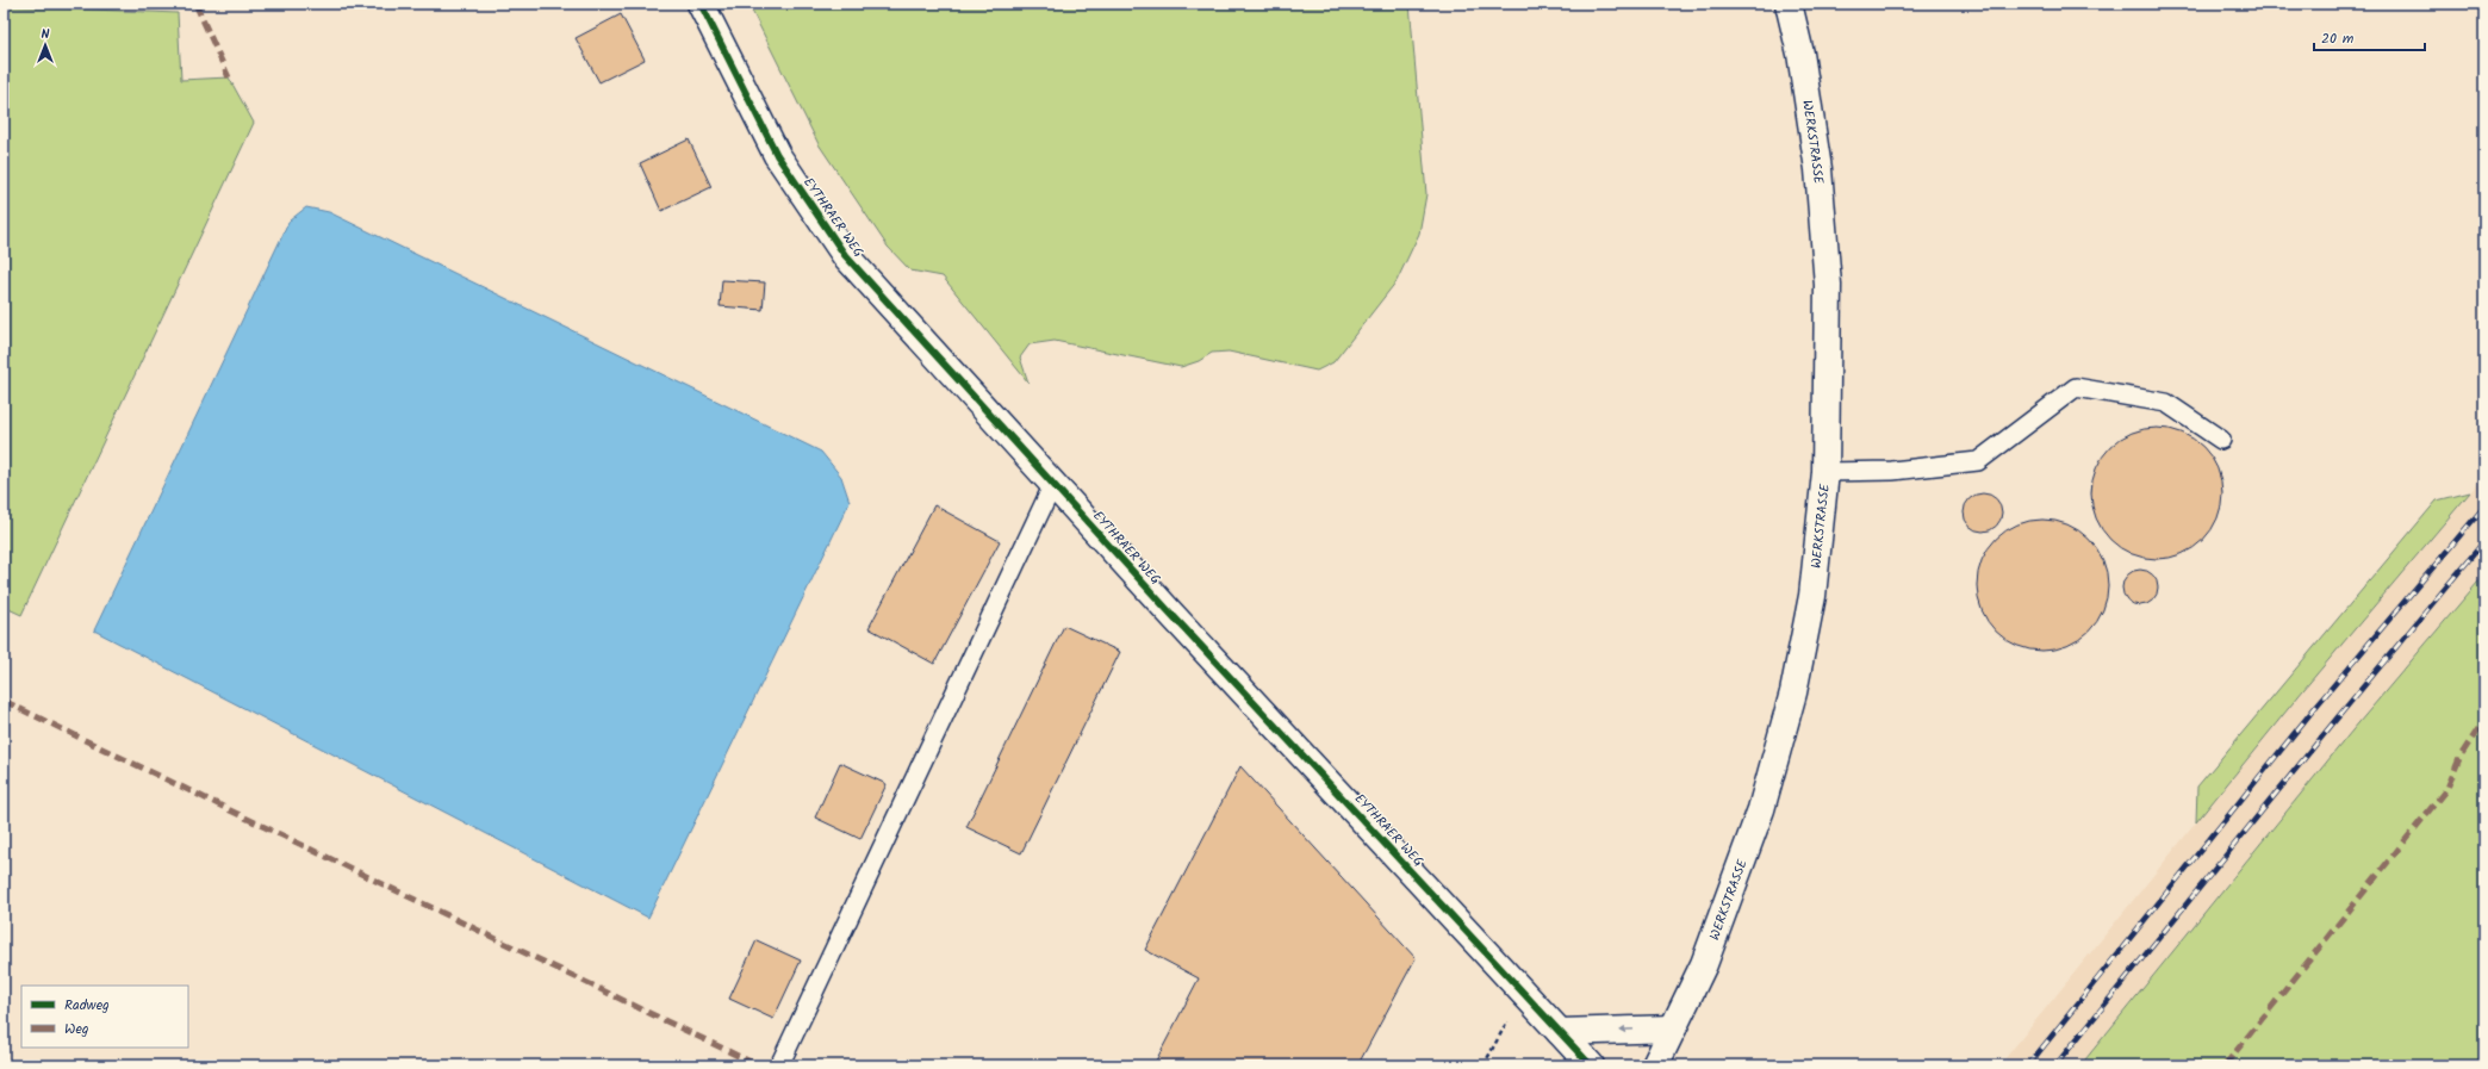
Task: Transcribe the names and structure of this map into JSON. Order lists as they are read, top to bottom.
{
  "streets": {
    "street": ["WERKSTRASSE", "EYTHRAER WEG"]
  },
  "legend": ["Radweg", "Weg"],
  "scale_bar": "20 m",
  "north": "top"
}
